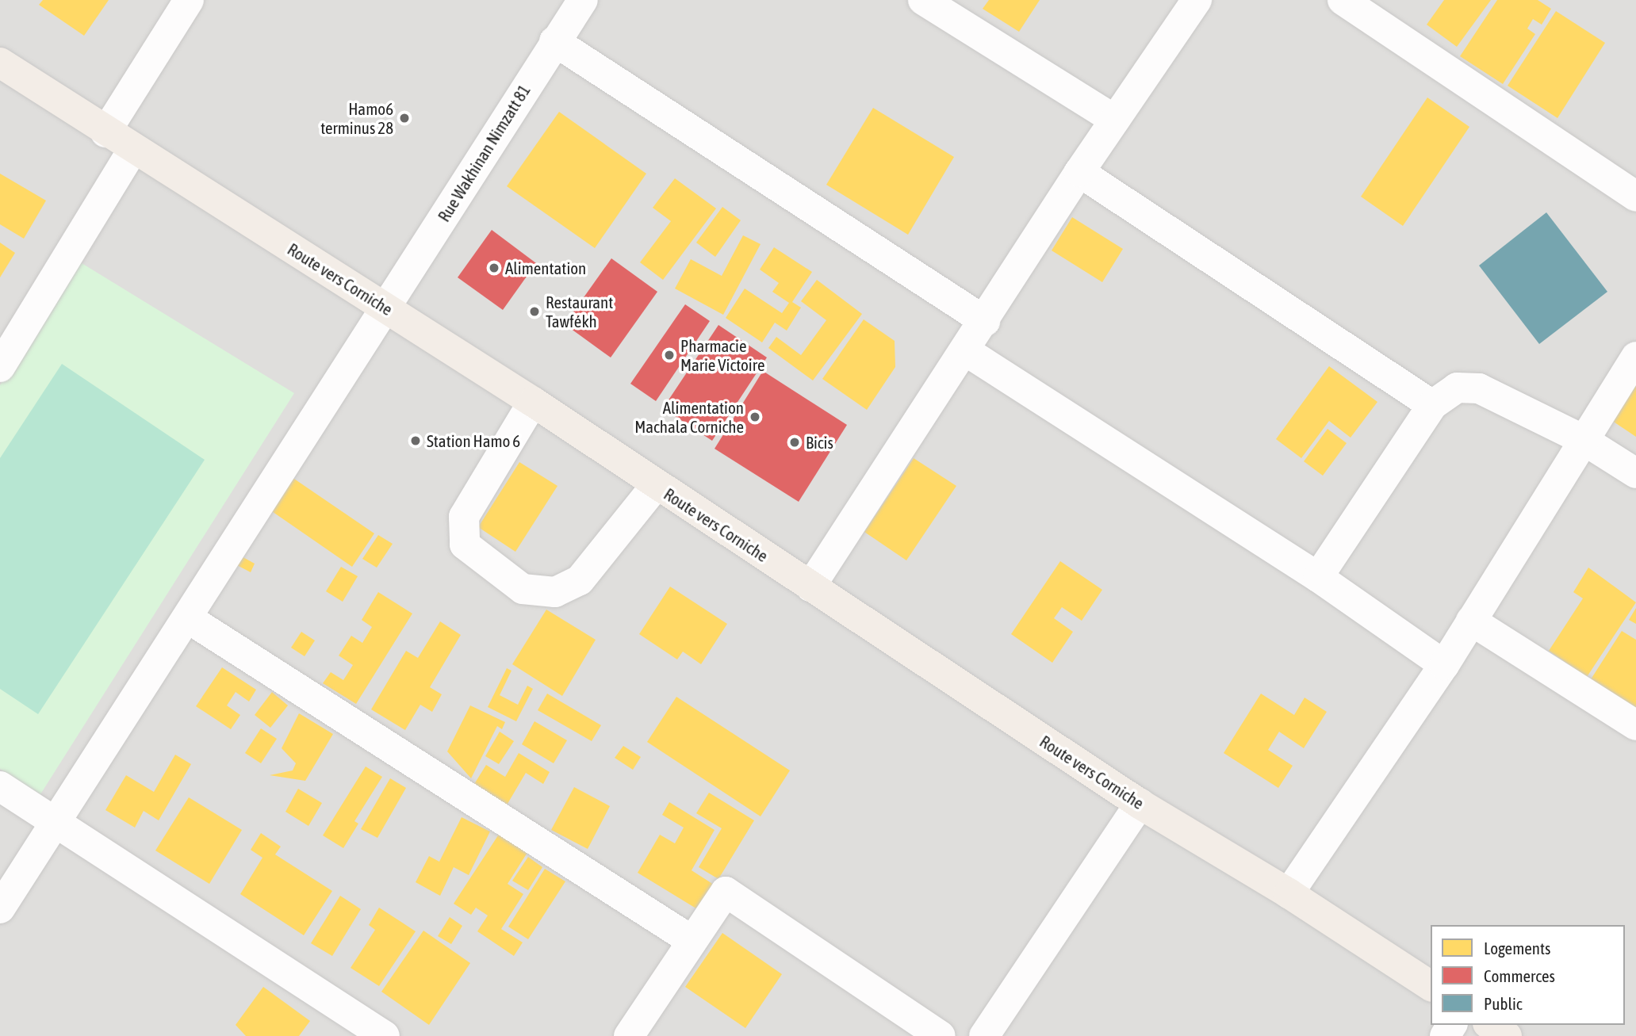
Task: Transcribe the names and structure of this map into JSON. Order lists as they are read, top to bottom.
{
  "streets": {
    "main road": ["Route vers Corniche"],
    "street": ["Rue Wakhinan Nimzatt 81"]
  },
  "crossings": [
    ["Rue Wakhinan Nimzatt 81", "Route vers Corniche"]
  ],
  "places": [
    "Hamo6 terminus 28",
    "Alimentation",
    "Restaurant Tawfékh",
    "Pharmacie Marie Victoire",
    "Alimentation Machala Corniche",
    "Station Hamo 6",
    "Bicis"
  ],
  "legend": ["Logements", "Commerces", "Public"]
}
